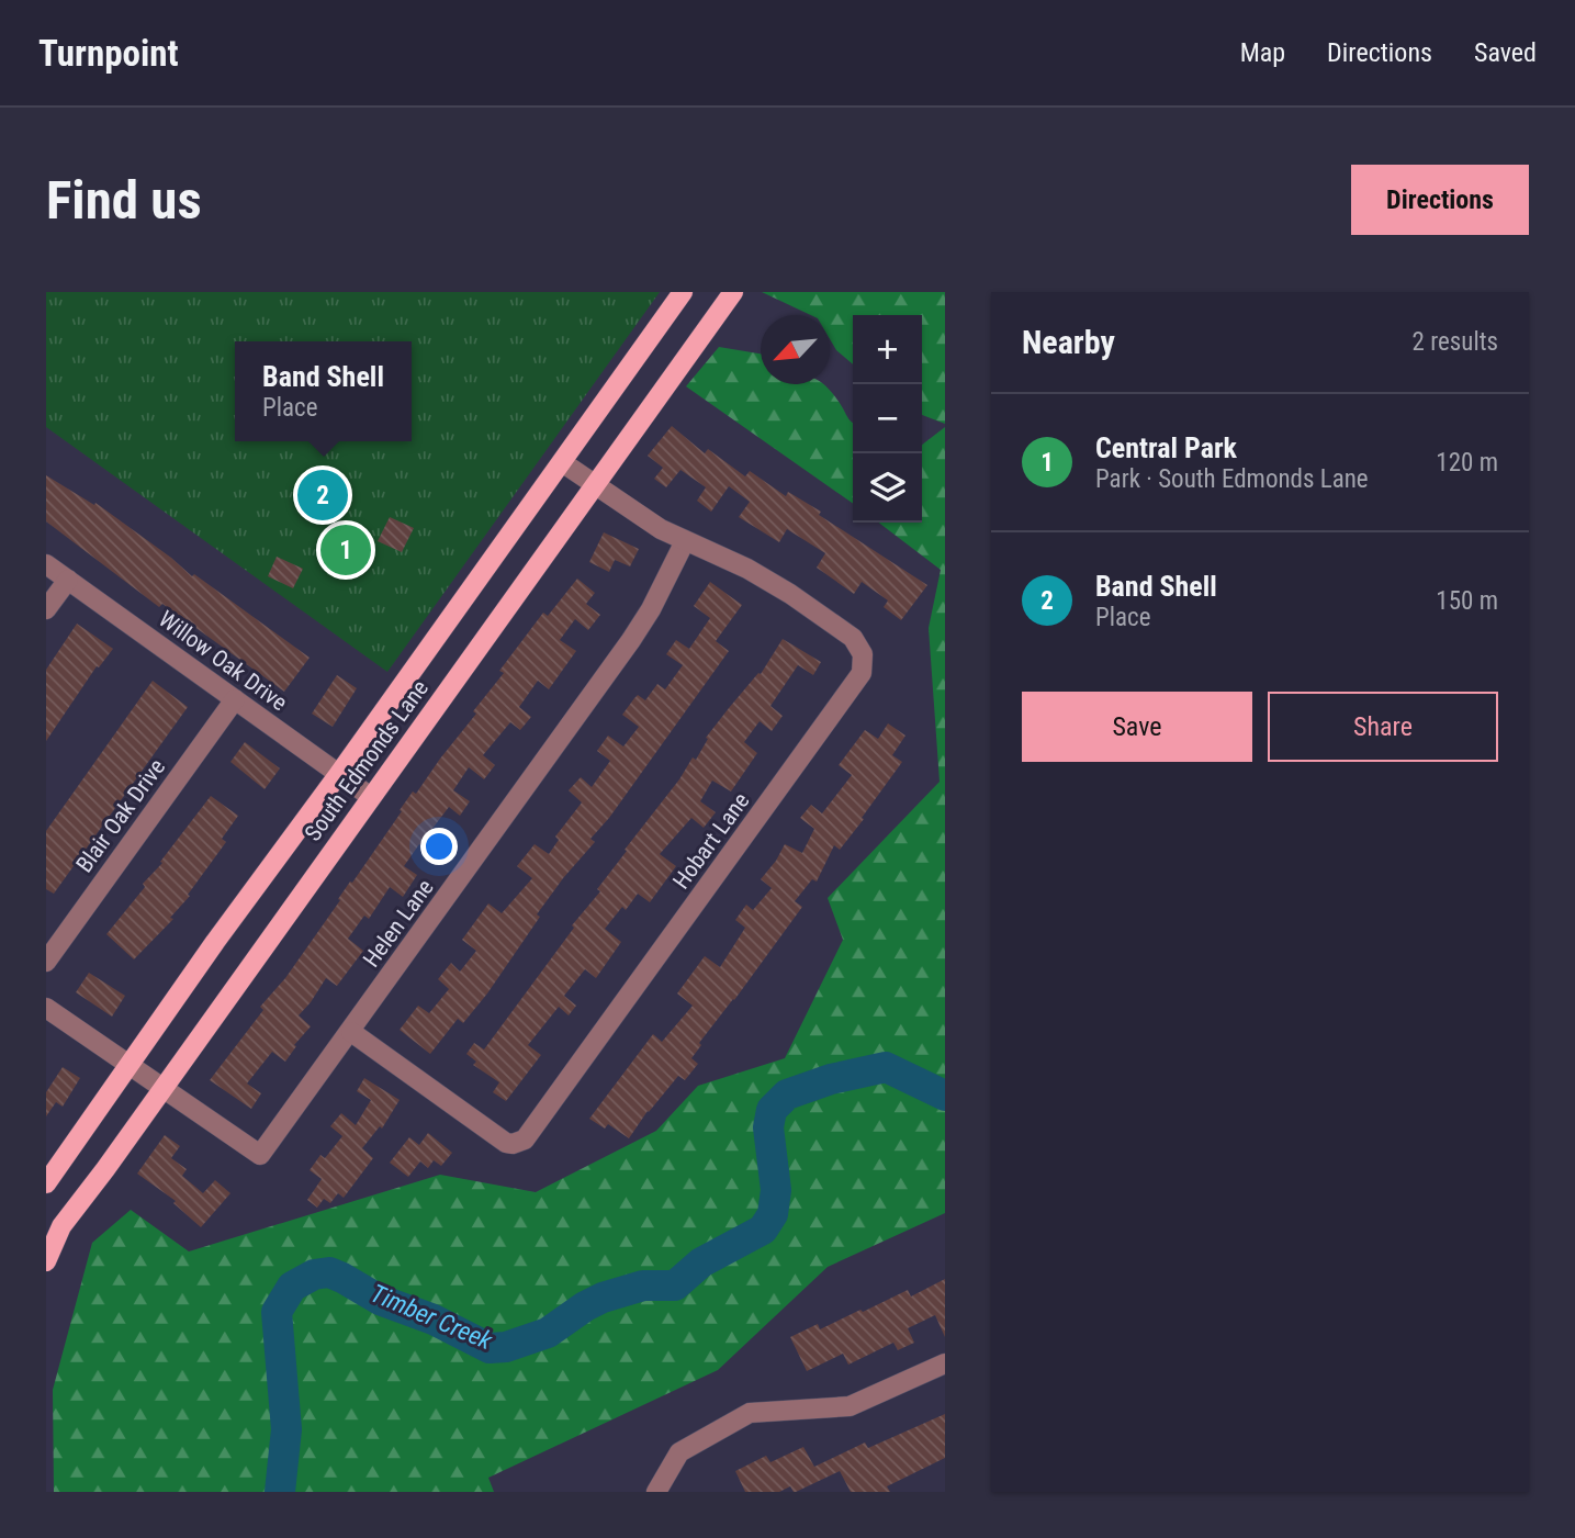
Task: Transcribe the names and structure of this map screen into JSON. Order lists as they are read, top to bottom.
{
  "streets": {
    "main road": ["South Edmonds Lane"],
    "street": [
      "Willow Oak Drive",
      "Blair Oak Drive",
      "Hobart Lane",
      "Helen Lane"
    ]
  },
  "crossings": [
    ["Willow Oak Drive", "South Edmonds Lane"],
    ["Willow Oak Drive", "Blair Oak Drive"],
    ["South Edmonds Lane", "Hobart Lane"],
    ["South Edmonds Lane", "Helen Lane"],
    ["Hobart Lane", "Helen Lane"]
  ],
  "water": ["Timber Creek"],
  "north": "bottom left",
  "page": {
    "header": "Turnpoint",
    "nav": ["Map", "Directions", "Saved"],
    "buttons": [
      "Directions",
      ["Save", "Share"]
    ],
    "title": "Find us",
    "heading": ["Nearby", "2 results"],
    "map_buttons": ["+", "−"],
    "popup": ["Band Shell", "Place"],
    "list": [
      {
        "mark": "1",
        "name": "Central Park",
        "note": "Park · South Edmonds Lane",
        "value": "120 m"
      },
      {
        "mark": "2",
        "name": "Band Shell",
        "note": "Place",
        "value": "150 m"
      }
    ],
    "pins": ["2", "1"]
  }
}
